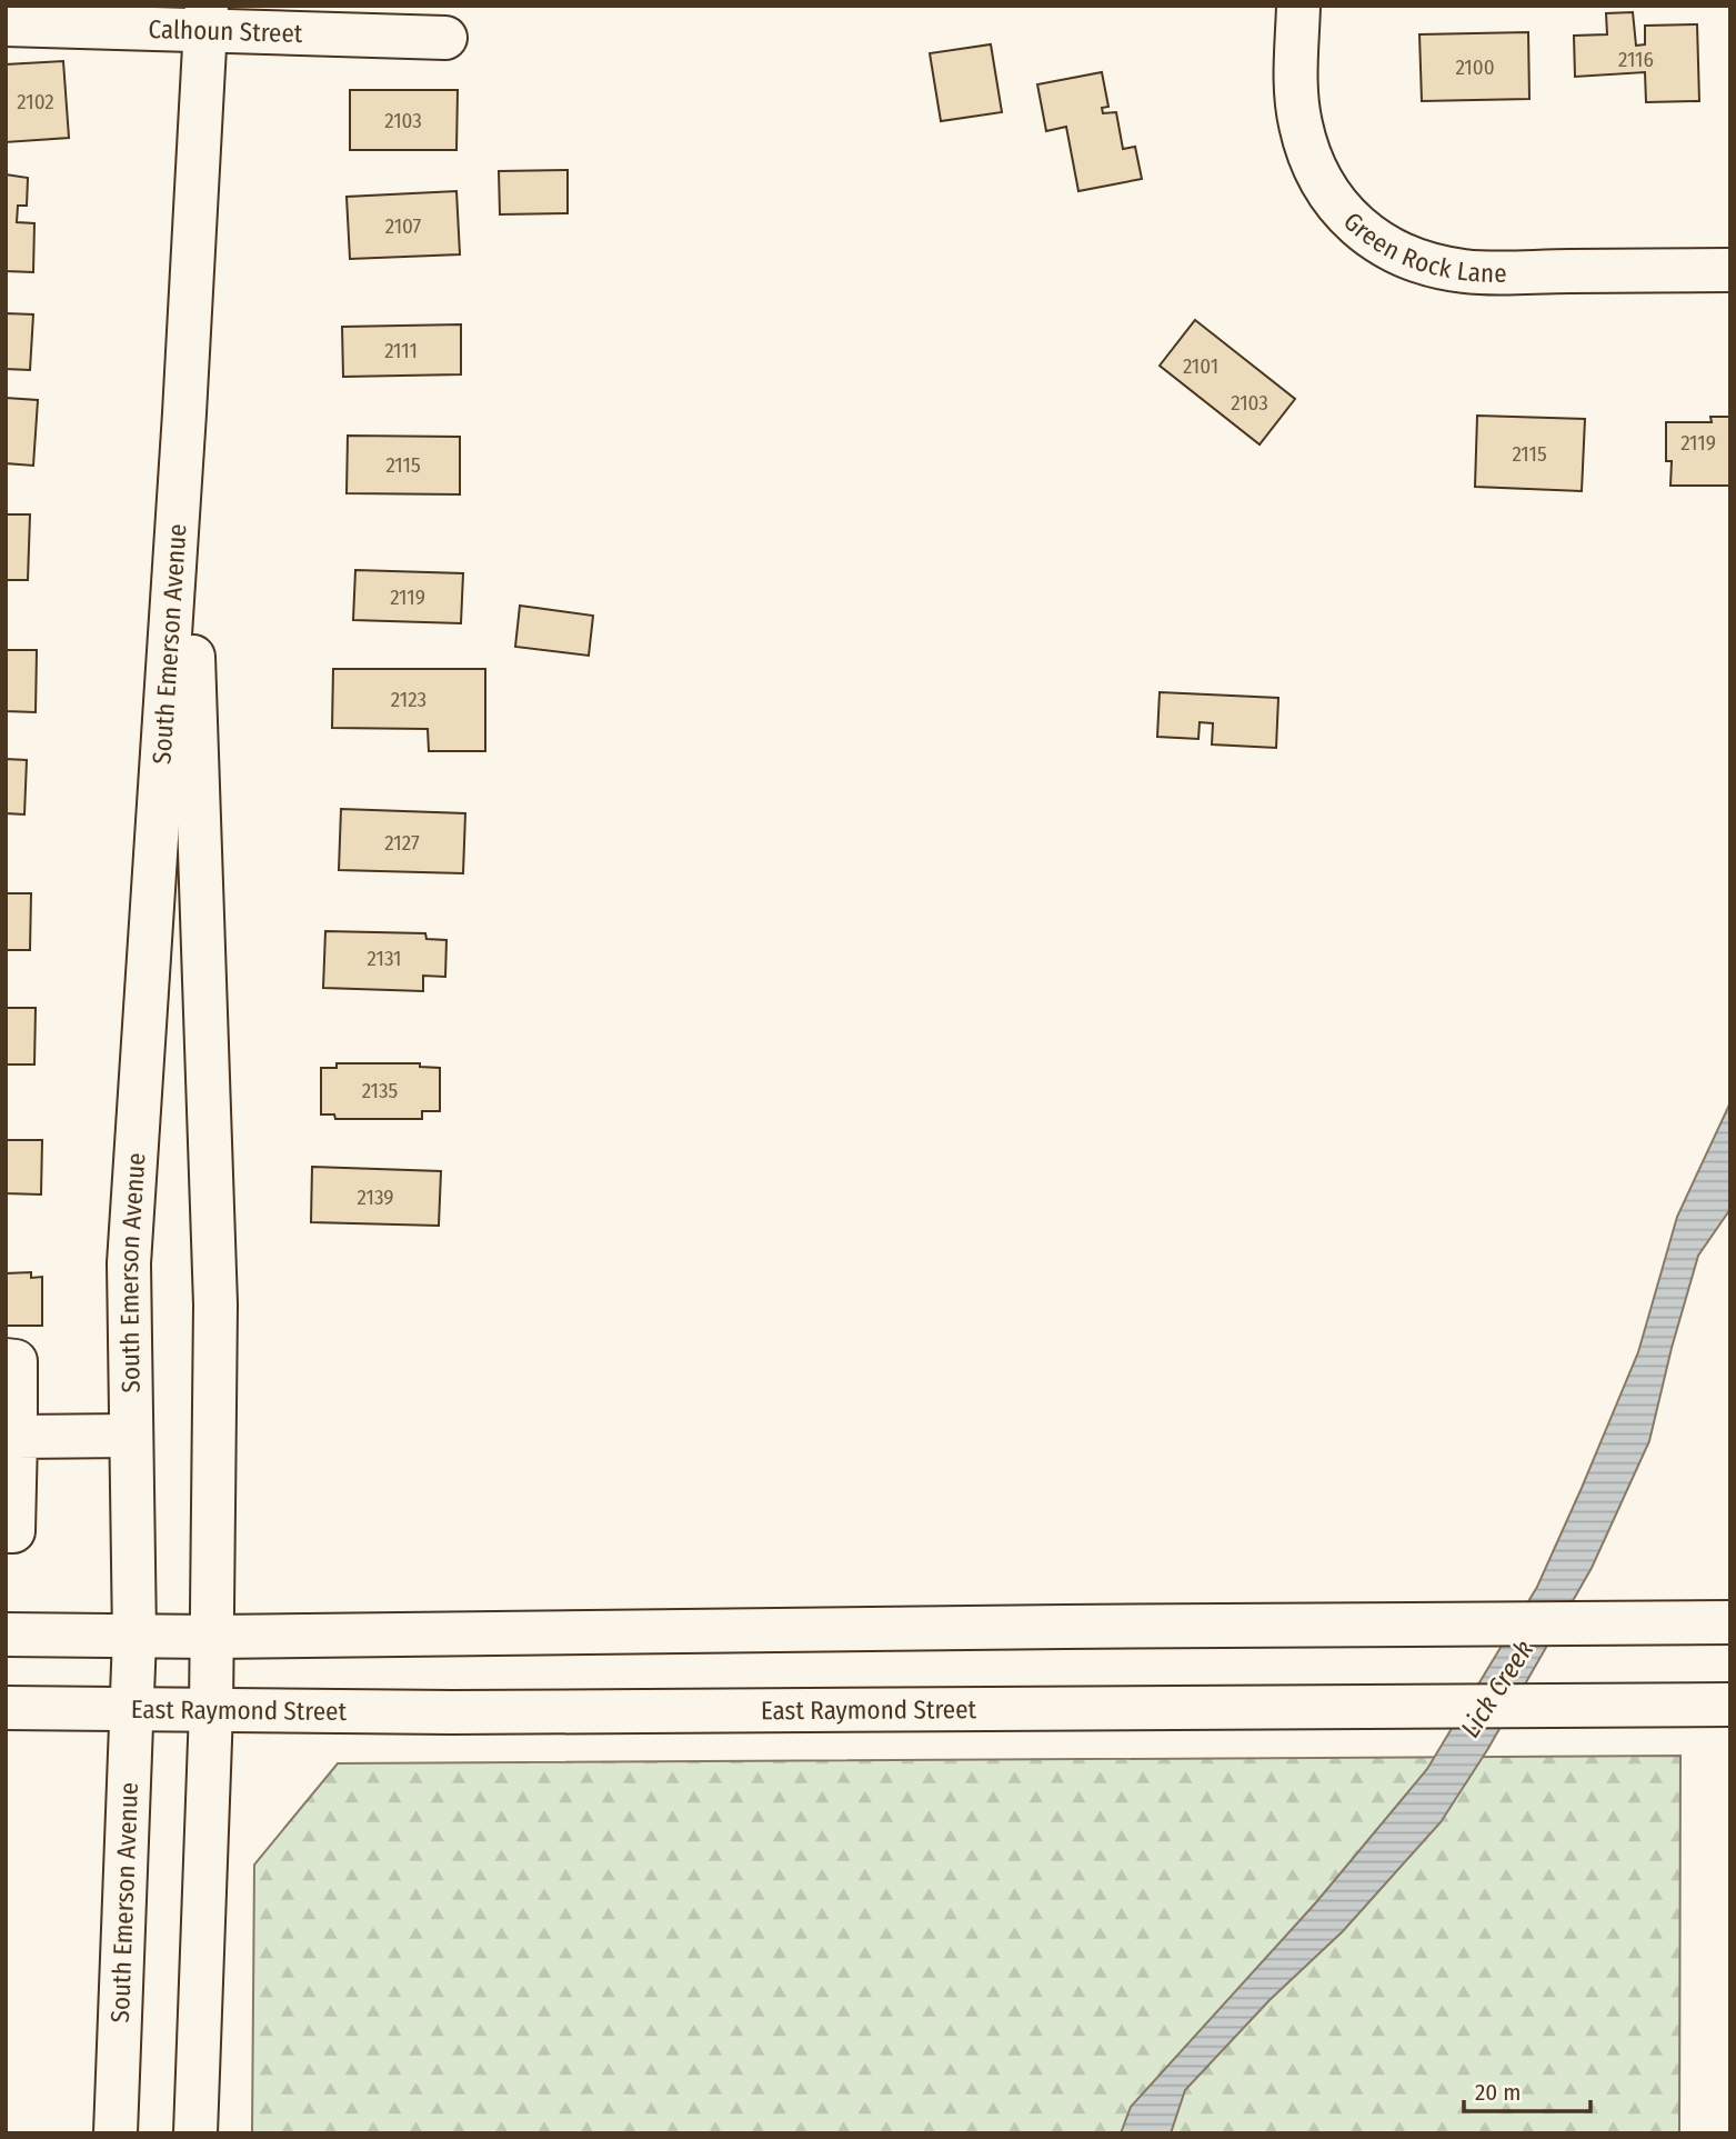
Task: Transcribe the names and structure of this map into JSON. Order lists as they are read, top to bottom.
{
  "streets": {
    "main road": [
      "Calhoun Street",
      "Green Rock Lane",
      "South Emerson Avenue",
      "East Raymond Street"
    ]
  },
  "crossings": [
    ["Calhoun Street", "South Emerson Avenue"],
    ["South Emerson Avenue", "East Raymond Street"]
  ],
  "water": ["Lick Creek"],
  "house_numbers": [
    "2116",
    "2100",
    "2102",
    "2103",
    "2107",
    "2111",
    "2101",
    "2103",
    "2119",
    "2115",
    "2115",
    "2119",
    "2123",
    "2127",
    "2131",
    "2135",
    "2139"
  ],
  "scale_bar": "20 m"
}
